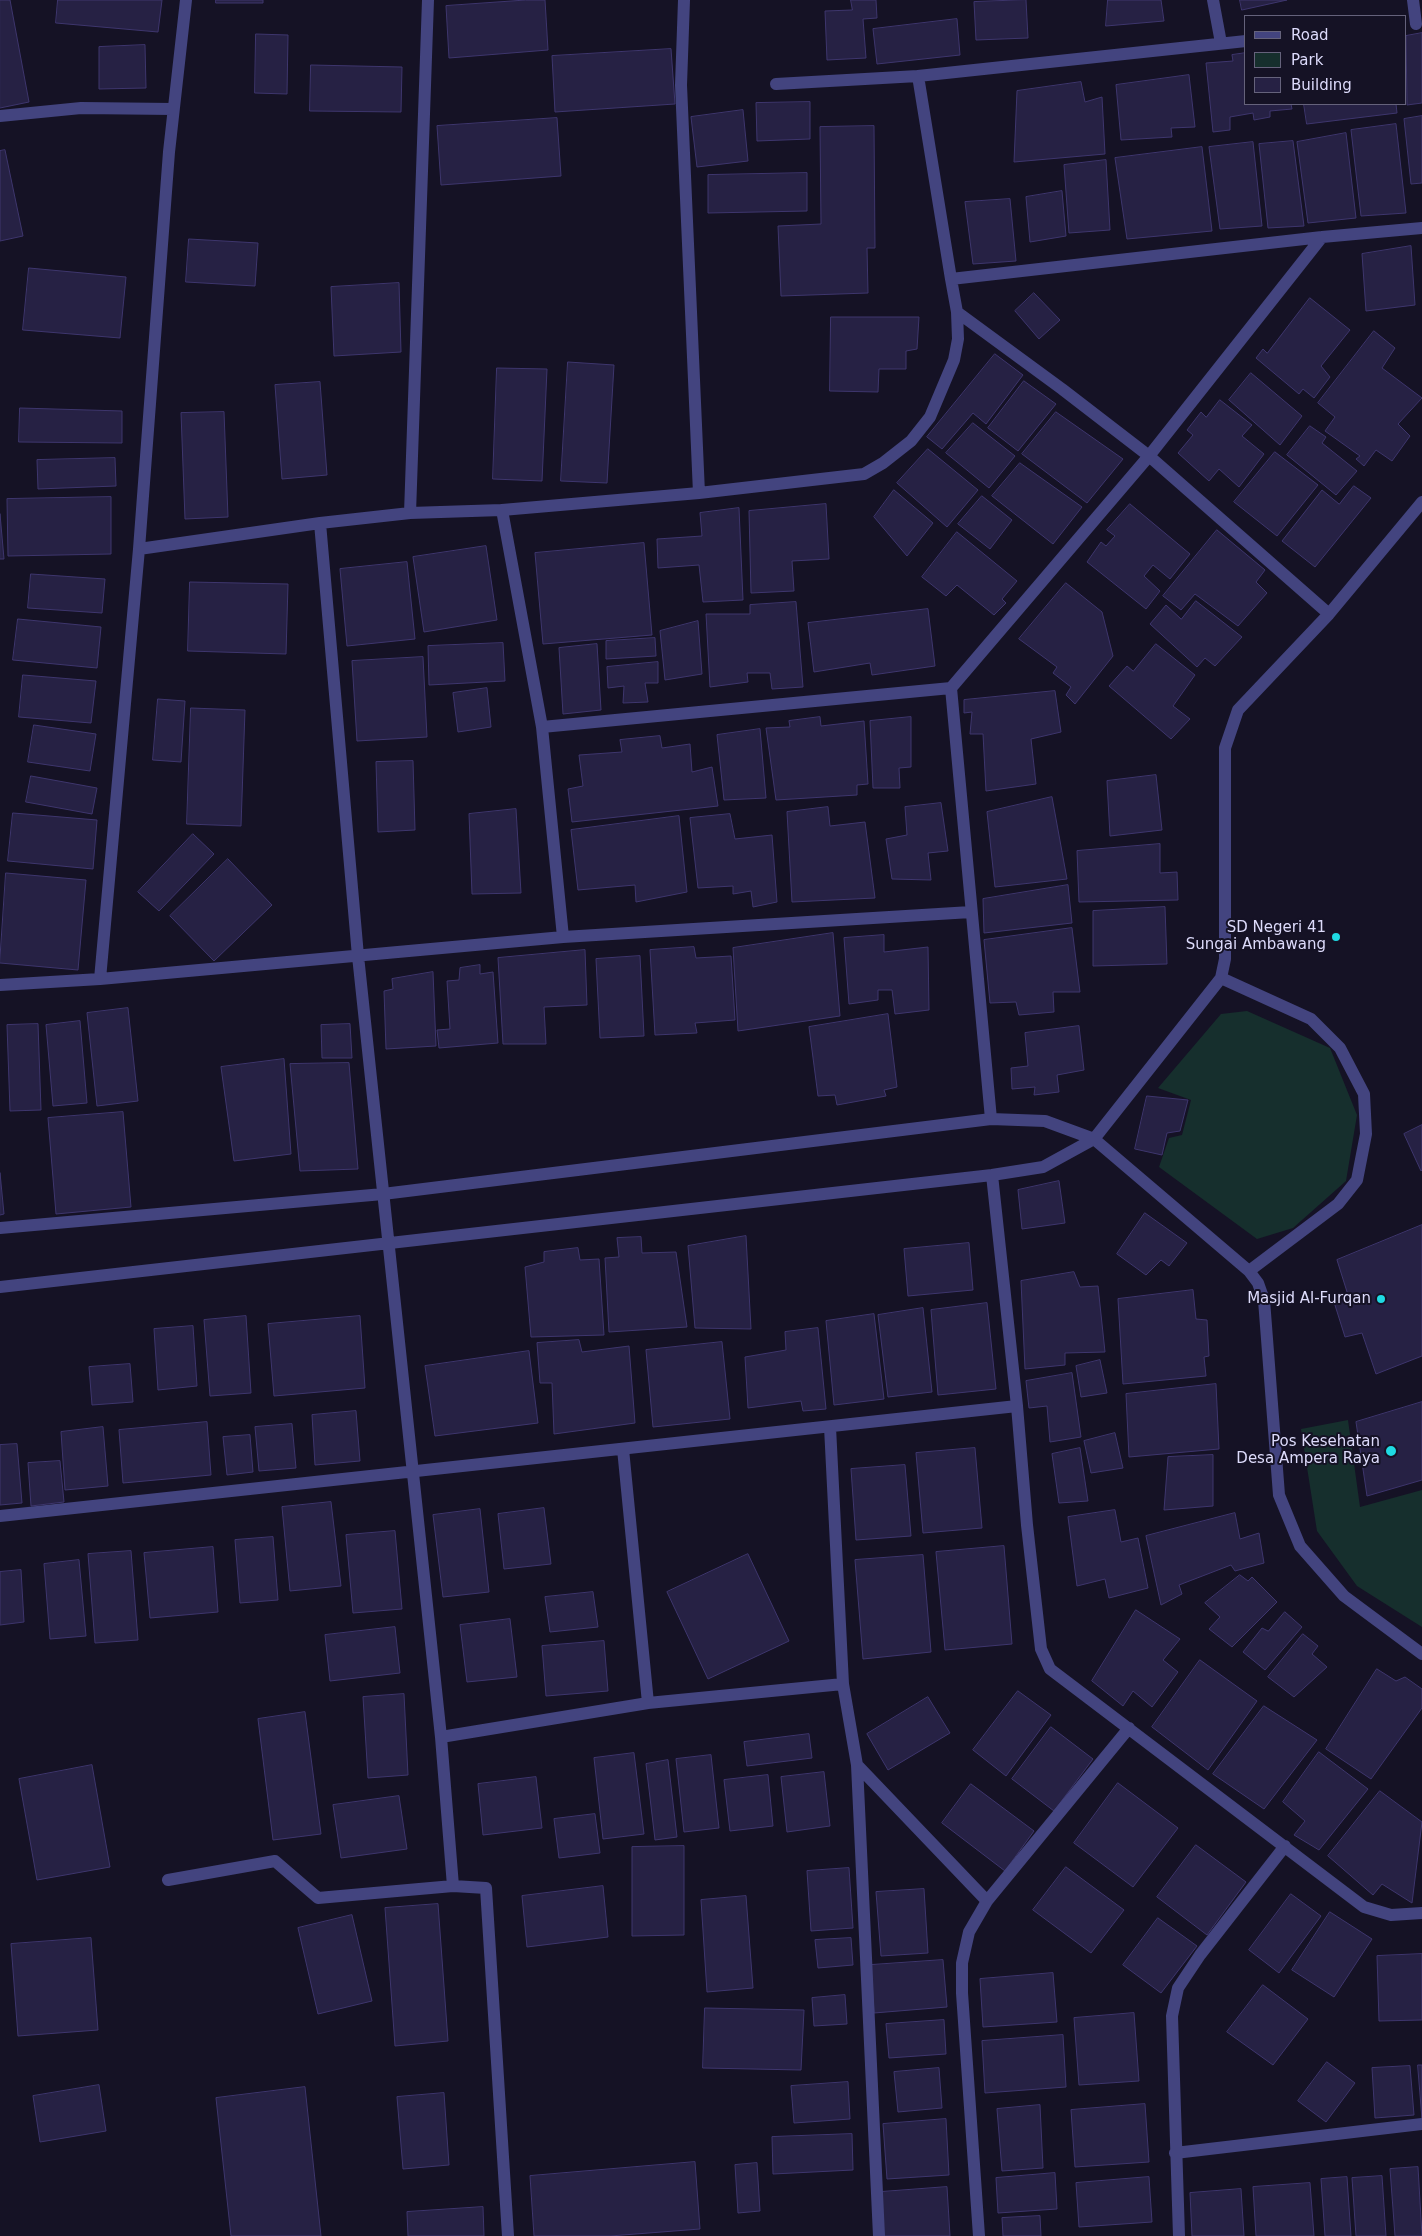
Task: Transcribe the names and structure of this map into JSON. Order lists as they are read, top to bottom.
{
  "places": ["SD Negeri 41 Sungai Ambawang", "Masjid Al-Furqan", "Pos Kesehatan Desa Ampera Raya"],
  "legend": ["Road", "Park", "Building"]
}
